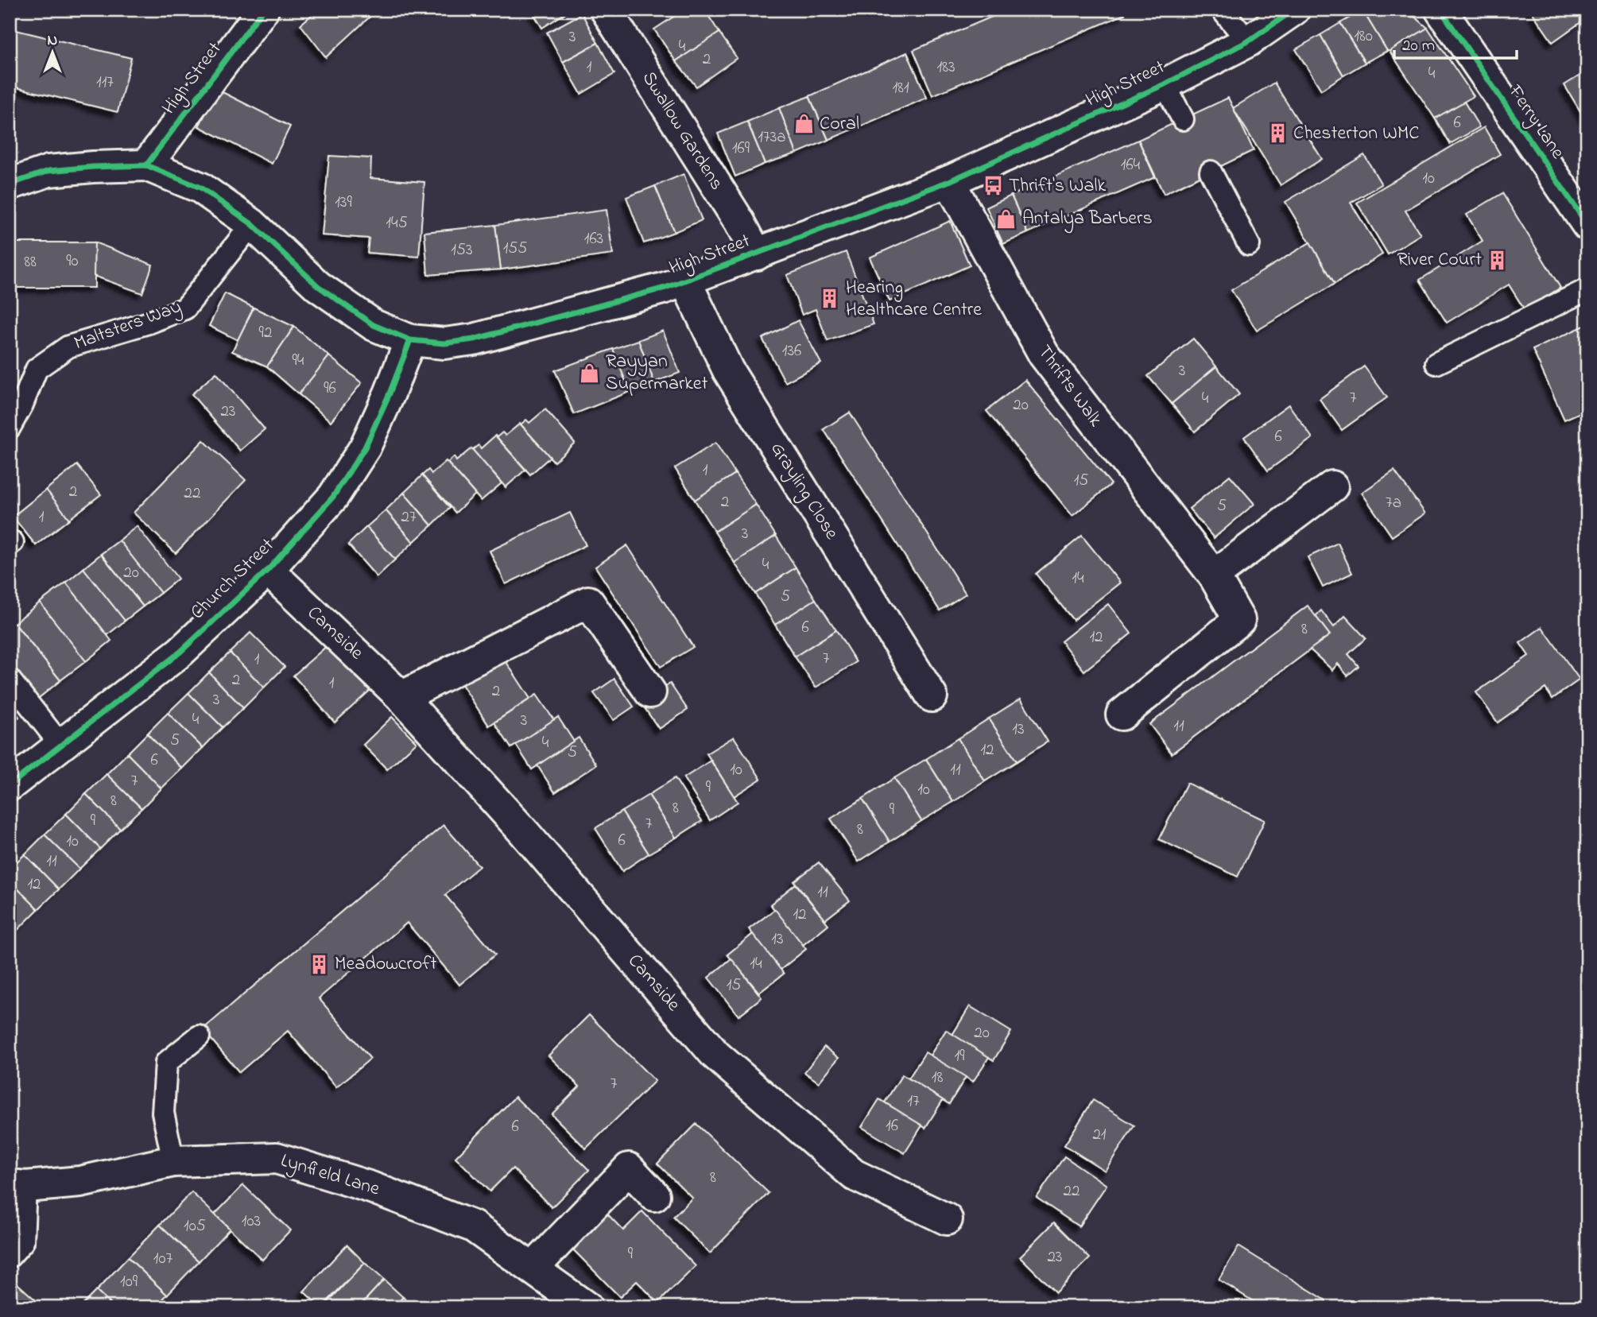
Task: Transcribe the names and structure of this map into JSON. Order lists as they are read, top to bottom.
{
  "streets": {
    "street": [
      "High Street",
      "Ferry Lane",
      "Swallow Gardens",
      "Thrifts Walk",
      "Grayling Close",
      "Church Street",
      "Camside",
      "Lynfield Lane"
    ],
    "lane": ["Maltsters Way"]
  },
  "crossings": [
    ["High Street", "Swallow Gardens"],
    ["High Street", "Maltsters Way"],
    ["High Street", "Thrifts Walk"],
    ["High Street", "Grayling Close"],
    ["High Street", "Church Street"],
    ["Church Street", "Camside"]
  ],
  "places": {
    "shop": ["Coral", "Antalya Barbers", "Rayyan Supermarket"],
    "building": [
      "Chesterton WMC",
      "River Court",
      "Hearing Healthcare Centre",
      "Meadowcroft"
    ],
    "bus stop": ["Thrift's Walk"]
  },
  "house_numbers": [
    "180",
    "3",
    "4",
    "2",
    "1",
    "183",
    "4",
    "117",
    "181",
    "6",
    "173a",
    "169",
    "164",
    "10",
    "139",
    "145",
    "163",
    "155",
    "153",
    "90",
    "88",
    "92",
    "136",
    "94",
    "3",
    "96",
    "7",
    "4",
    "20",
    "23",
    "6",
    "1",
    "15",
    "2",
    "22",
    "2",
    "7a",
    "5",
    "1",
    "27",
    "3",
    "4",
    "20",
    "14",
    "5",
    "6",
    "8",
    "12",
    "7",
    "1",
    "2",
    "1",
    "2",
    "3",
    "4",
    "3",
    "11",
    "13",
    "5",
    "4",
    "12",
    "5",
    "6",
    "10",
    "11",
    "7",
    "9",
    "10",
    "8",
    "8",
    "9",
    "9",
    "7",
    "8",
    "6",
    "10",
    "11",
    "12",
    "11",
    "12",
    "13",
    "14",
    "15",
    "20",
    "19",
    "18",
    "7",
    "17",
    "16",
    "6",
    "21",
    "8",
    "22",
    "103",
    "105",
    "9",
    "23",
    "107",
    "109"
  ],
  "scale_bar": "20 m",
  "north": "top"
}
